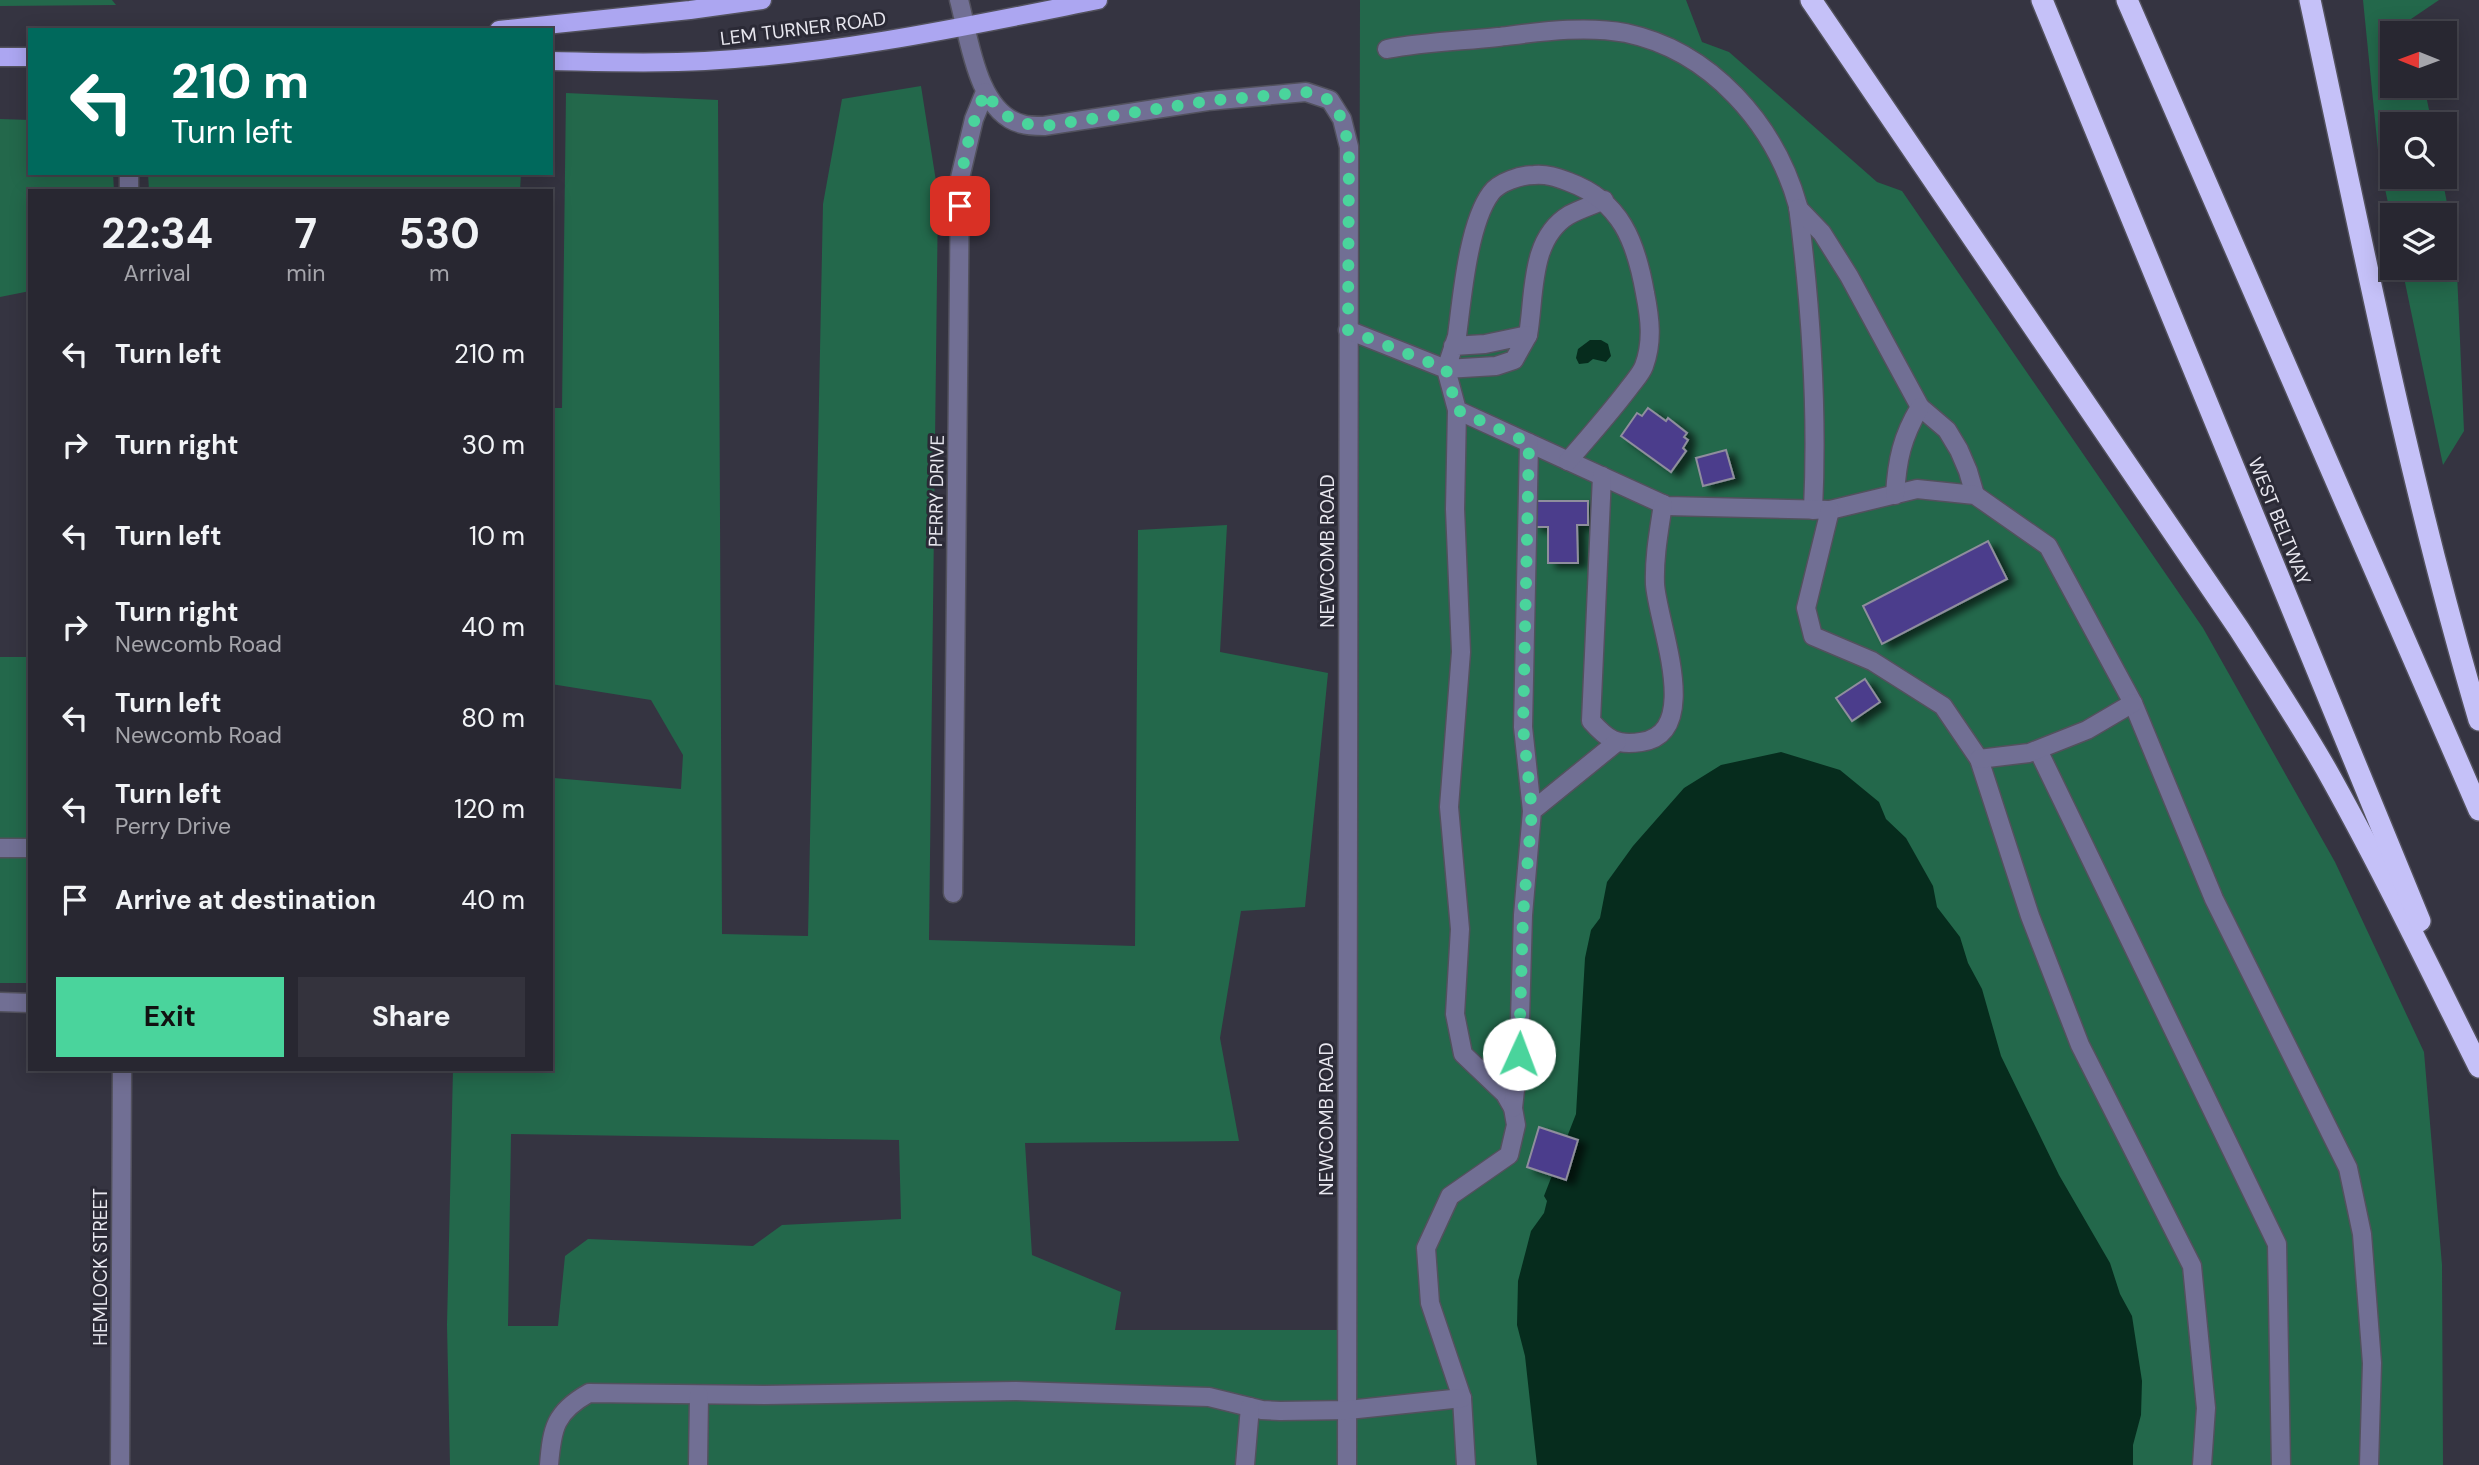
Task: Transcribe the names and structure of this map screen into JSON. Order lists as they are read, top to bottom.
{
  "streets": {
    "highway": ["WEST BELTWAY"],
    "main road": ["LEM TURNER ROAD"],
    "street": ["PERRY DRIVE", "NEWCOMB ROAD", "HEMLOCK STREET"]
  },
  "crossings": [
    ["LEM TURNER ROAD", "NEWCOMB ROAD"],
    ["PERRY DRIVE", "NEWCOMB ROAD"]
  ],
  "north": "left",
  "page": {
    "turn": ["210 m", "Turn left"],
    "eta": [
      "22:34",
      "Arrival",
      "7",
      "min",
      "530",
      "m"
    ],
    "list": [
      {
        "name": "Turn left",
        "value": "210 m"
      },
      {
        "name": "Turn right",
        "value": "30 m"
      },
      {
        "name": "Turn left",
        "value": "10 m"
      },
      {
        "name": "Turn right",
        "note": "Newcomb Road",
        "value": "40 m"
      },
      {
        "name": "Turn left",
        "note": "Newcomb Road",
        "value": "80 m"
      },
      {
        "name": "Turn left",
        "note": "Perry Drive",
        "value": "120 m"
      },
      {
        "name": "Arrive at destination",
        "value": "40 m"
      }
    ],
    "buttons": ["Exit", "Share"]
  }
}
